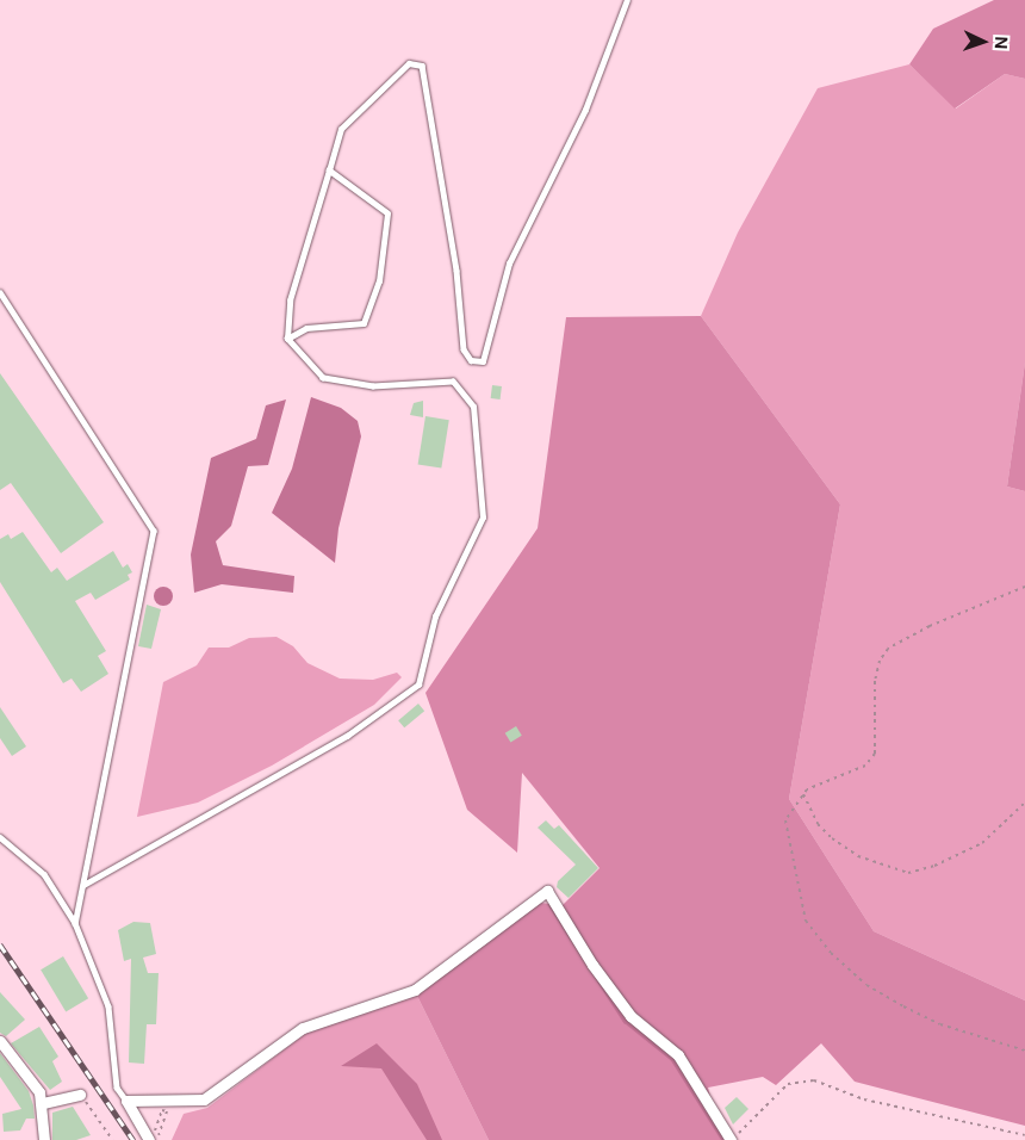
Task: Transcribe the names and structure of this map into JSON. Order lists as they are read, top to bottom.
{
  "north": "right"
}
